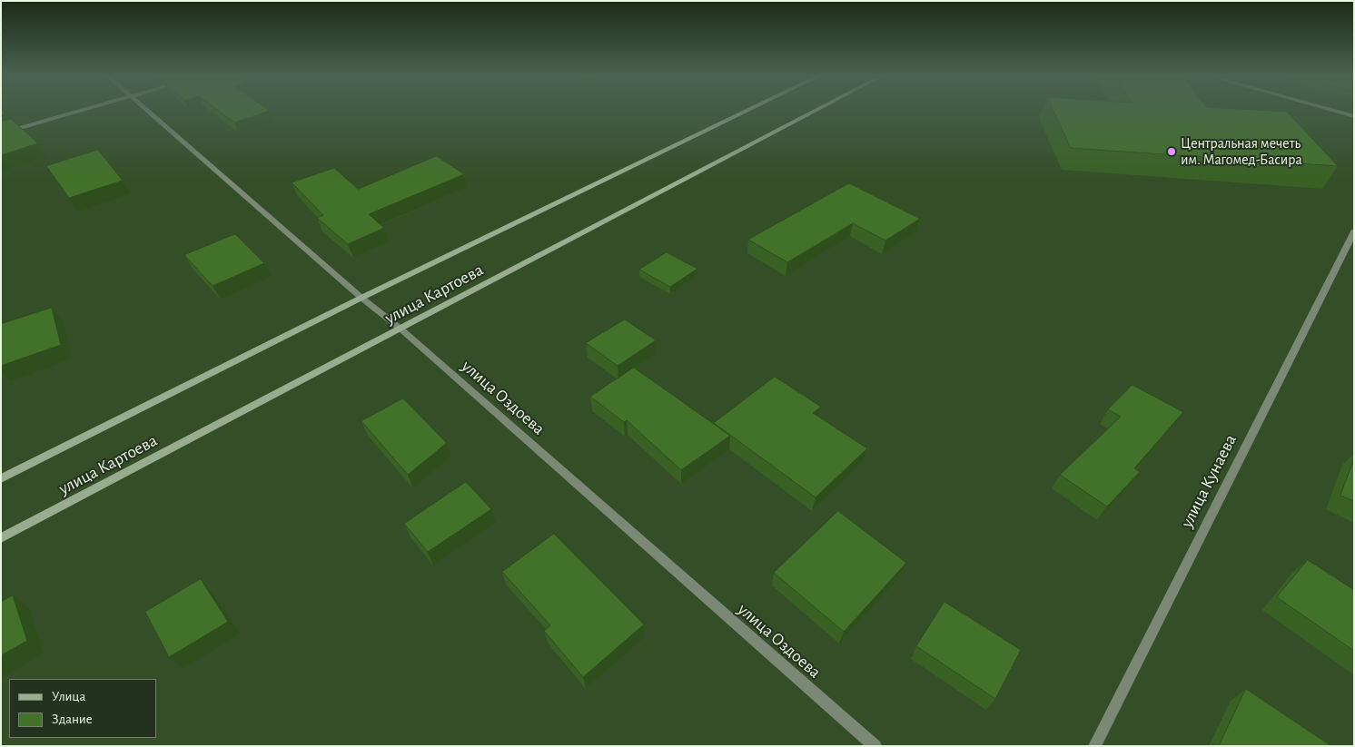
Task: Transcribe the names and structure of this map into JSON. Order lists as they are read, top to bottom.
{
  "streets": {
    "main road": ["улица Картоева"],
    "street": ["улица Оздоева", "улица Кунаева"]
  },
  "crossings": [
    ["улица Картоева", "улица Оздоева"]
  ],
  "places": ["Центральная мечеть им. Магомед-Басира"],
  "legend": ["Улица", "Здание"]
}
